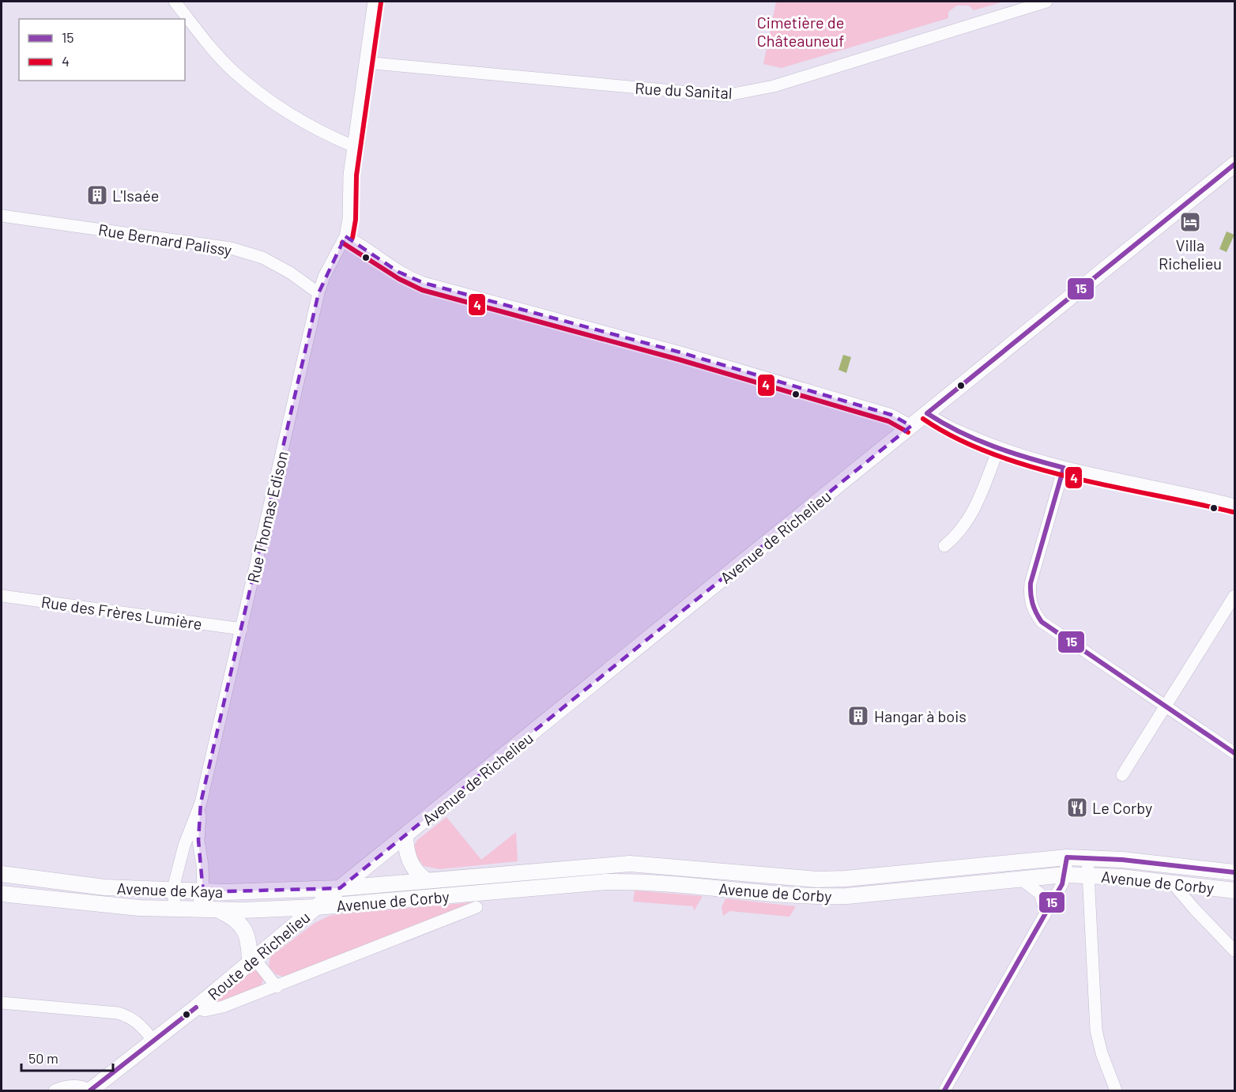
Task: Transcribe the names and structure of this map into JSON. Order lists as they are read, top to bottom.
{
  "streets": {
    "main road": [
      "Avenue de Richelieu",
      "Avenue de Corby",
      "Avenue de Kaya",
      "Route de Richelieu"
    ],
    "street": [
      "Rue du Sanital",
      "Rue Bernard Palissy",
      "Rue Thomas Edison",
      "Rue des Frères Lumière"
    ]
  },
  "crossings": [
    ["Rue Bernard Palissy", "Rue Thomas Edison"],
    ["Rue Thomas Edison", "Rue des Frères Lumière"],
    ["Rue Thomas Edison", "Avenue de Kaya"],
    ["Avenue de Richelieu", "Avenue de Corby"],
    ["Avenue de Richelieu", "Avenue de Kaya"],
    ["Avenue de Richelieu", "Route de Richelieu"],
    ["Avenue de Corby", "Avenue de Kaya"],
    ["Avenue de Corby", "Route de Richelieu"],
    ["Avenue de Kaya", "Route de Richelieu"]
  ],
  "parks": ["Cimetière de Châteauneuf"],
  "places": {
    "building": ["L'Isaée", "Hangar à bois"],
    "hotel": ["Villa Richelieu"],
    "restaurant": ["Le Corby"]
  },
  "lines": ["transit line 4", "transit line 15"],
  "legend": ["15", "4"],
  "scale_bar": "50 m"
}
